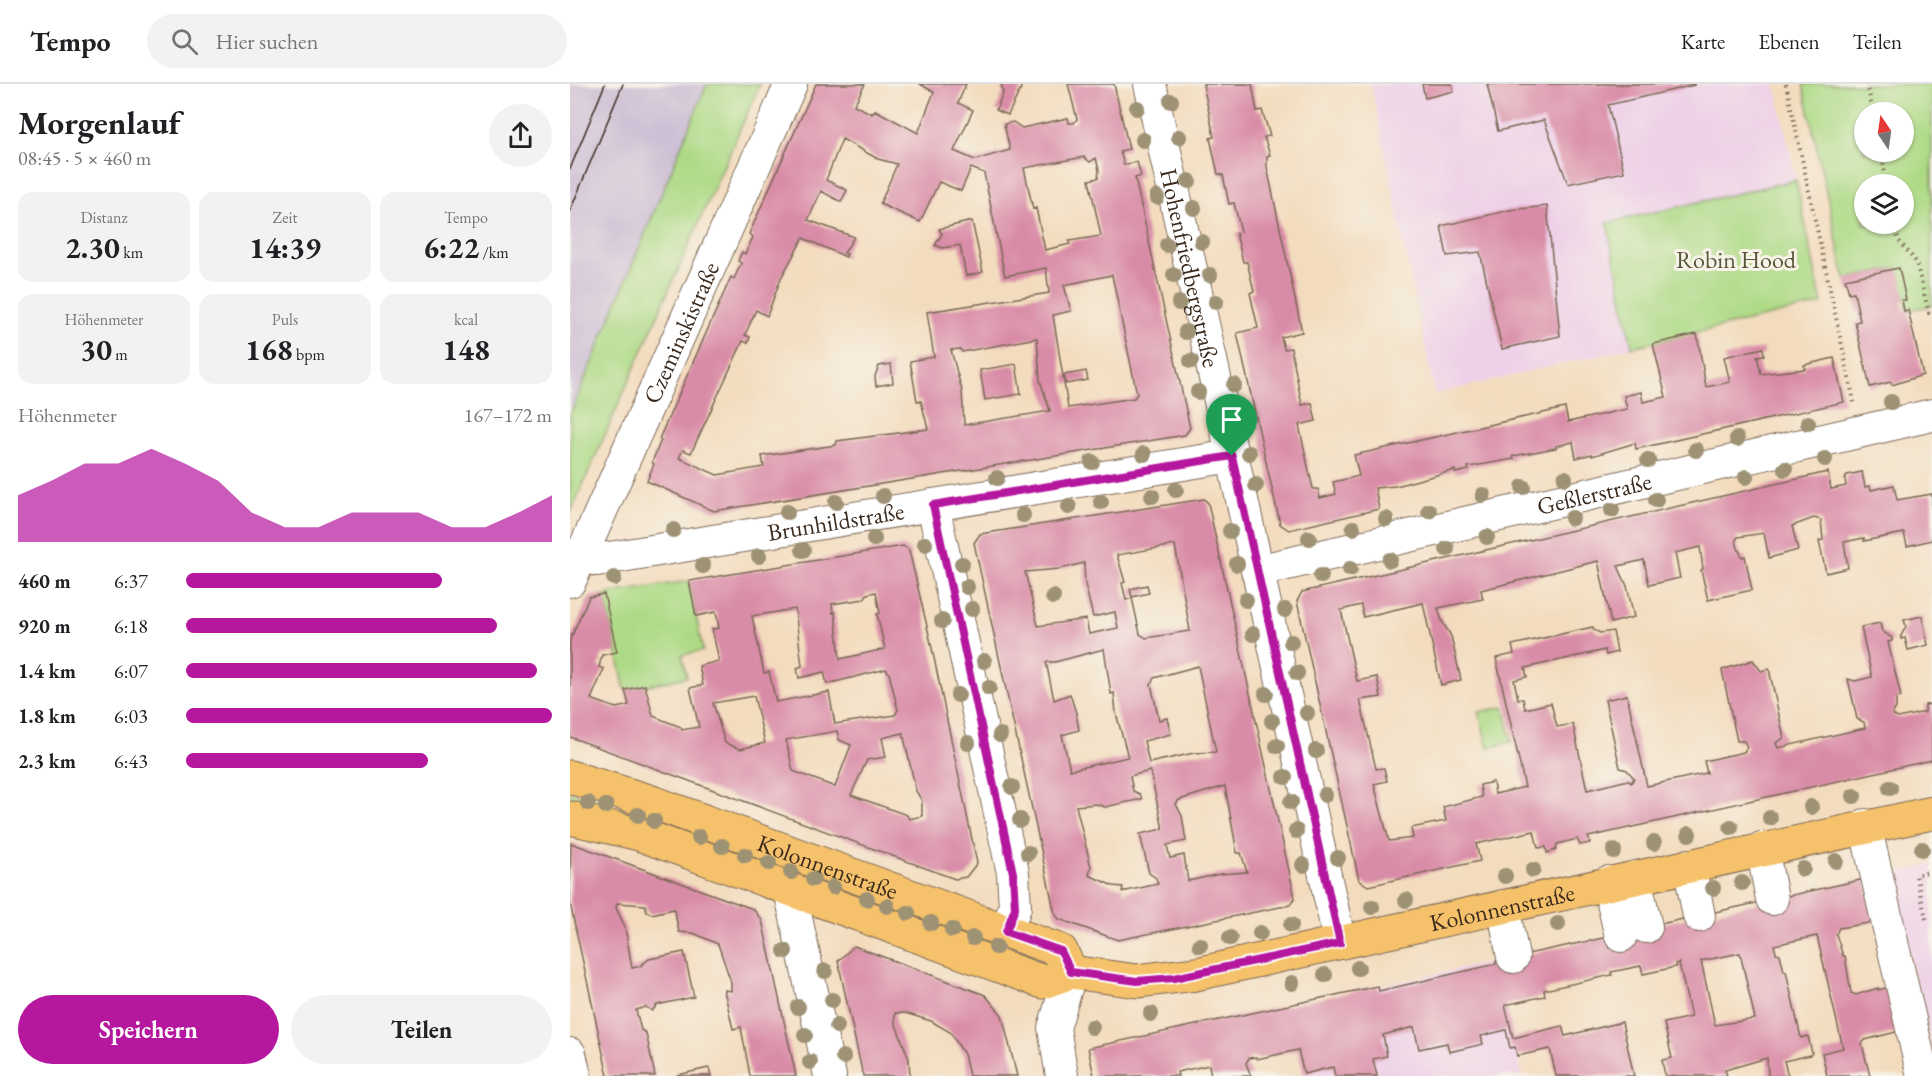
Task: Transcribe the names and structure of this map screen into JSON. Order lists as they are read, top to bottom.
{
  "streets": {
    "main road": ["Kolonnenstraße"],
    "street": [
      "Hohenfriedbergstraße",
      "Czeminskistraße",
      "Geßlerstraße",
      "Brunhildstraße"
    ]
  },
  "crossings": [
    ["Hohenfriedbergstraße", "Geßlerstraße"],
    ["Hohenfriedbergstraße", "Brunhildstraße"],
    ["Hohenfriedbergstraße", "Kolonnenstraße"],
    ["Czeminskistraße", "Brunhildstraße"]
  ],
  "parks": ["Robin Hood"],
  "north": "top",
  "page": {
    "header": "Tempo",
    "search": "Hier suchen",
    "nav": ["Karte", "Ebenen", "Teilen"],
    "heading": ["Morgenlauf", "08:45 · 5 × 460 m"],
    "stats": [
      ["Distanz", "2.30 km"],
      ["Zeit", "14:39"],
      ["Tempo", "6:22 /km"],
      ["Höhenmeter", "30 m"],
      ["Puls", "168 bpm"],
      ["kcal", "148"]
    ],
    "chart": ["Höhenmeter", "167–172 m"],
    "list": [
      {
        "name": "460 m",
        "note": "6:37"
      },
      {
        "name": "920 m",
        "note": "6:18"
      },
      {
        "name": "1.4 km",
        "note": "6:07"
      },
      {
        "name": "1.8 km",
        "note": "6:03"
      },
      {
        "name": "2.3 km",
        "note": "6:43"
      }
    ],
    "buttons": ["Speichern", "Teilen"]
  }
}
